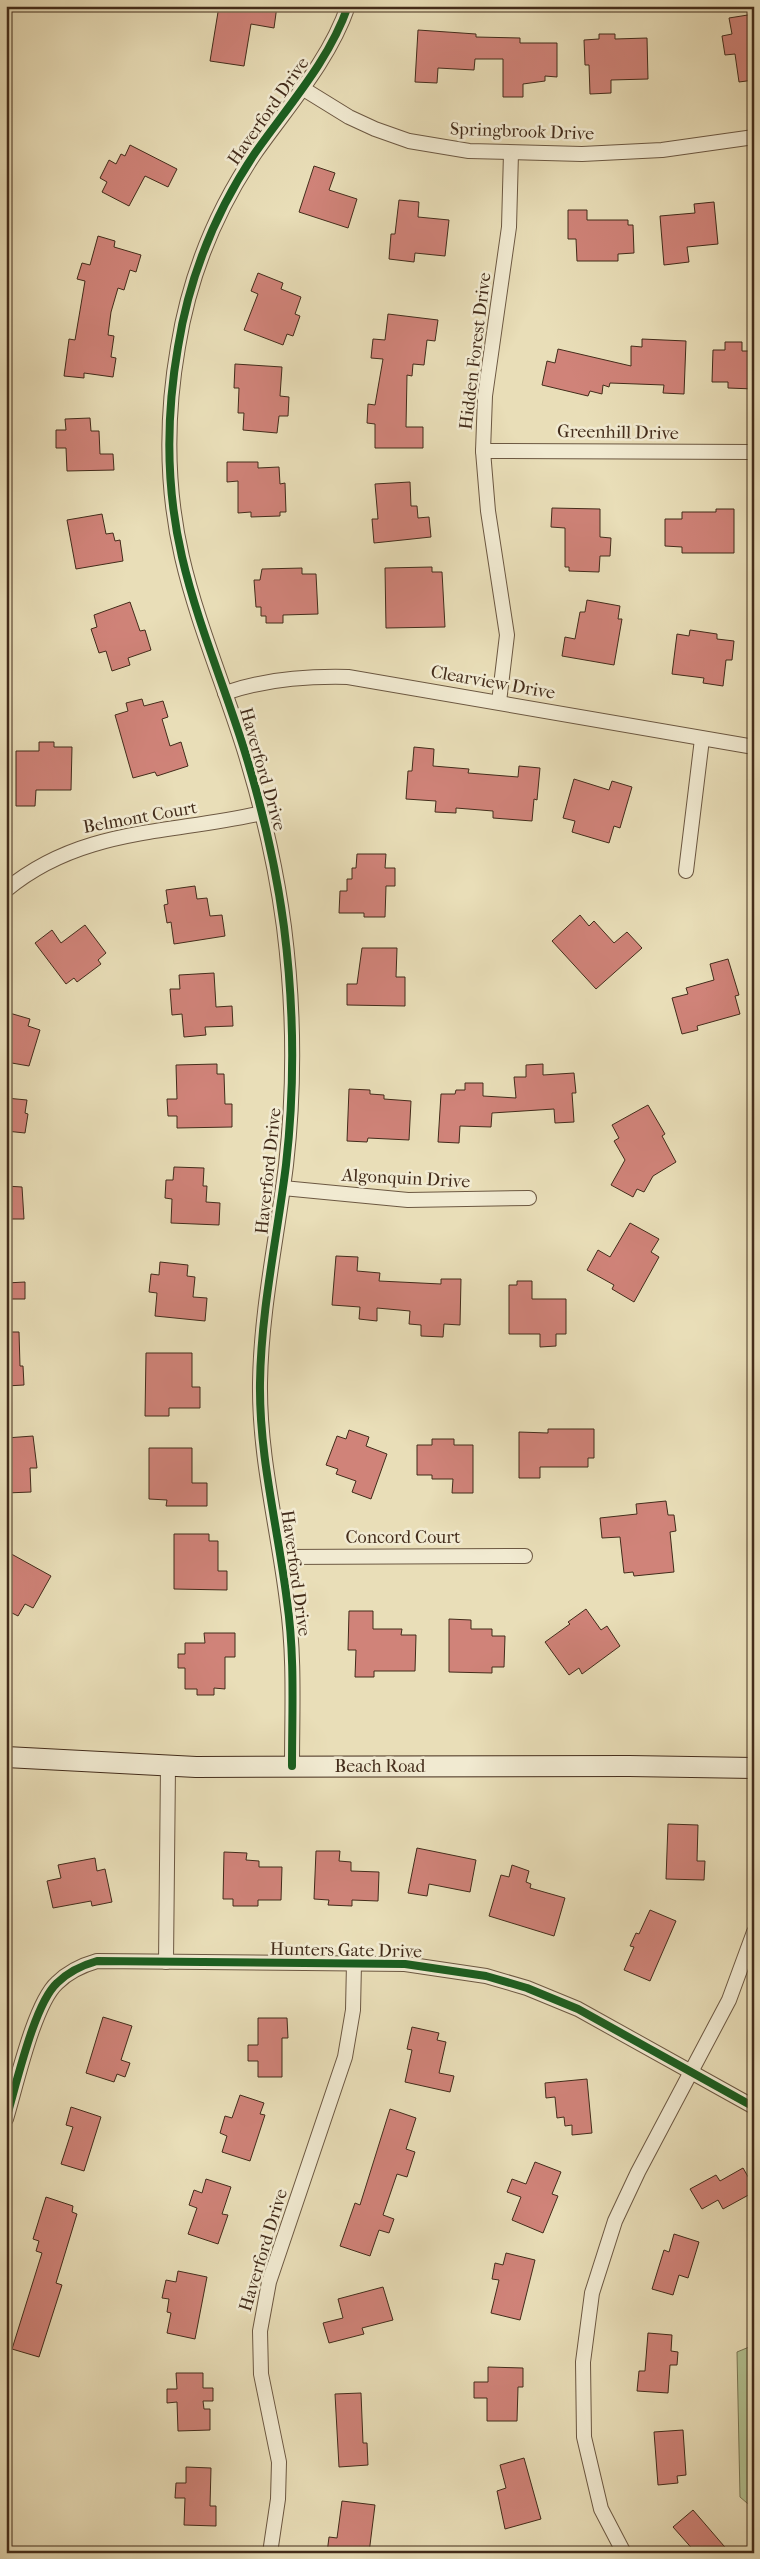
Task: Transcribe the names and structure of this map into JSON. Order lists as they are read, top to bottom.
{
  "streets": {
    "street": [
      "Haverford Drive",
      "Springbrook Drive",
      "Hidden Forest Drive",
      "Greenhill Drive",
      "Clearview Drive",
      "Belmont Court",
      "Algonquin Drive",
      "Concord Court",
      "Beach Road",
      "Hunters Gate Drive"
    ]
  },
  "crossings": [
    ["Haverford Drive", "Springbrook Drive"],
    ["Haverford Drive", "Clearview Drive"],
    ["Haverford Drive", "Belmont Court"],
    ["Haverford Drive", "Algonquin Drive"],
    ["Haverford Drive", "Concord Court"],
    ["Haverford Drive", "Beach Road"],
    ["Haverford Drive", "Hunters Gate Drive"],
    ["Springbrook Drive", "Hidden Forest Drive"],
    ["Hidden Forest Drive", "Greenhill Drive"],
    ["Hidden Forest Drive", "Clearview Drive"]
  ]
}
